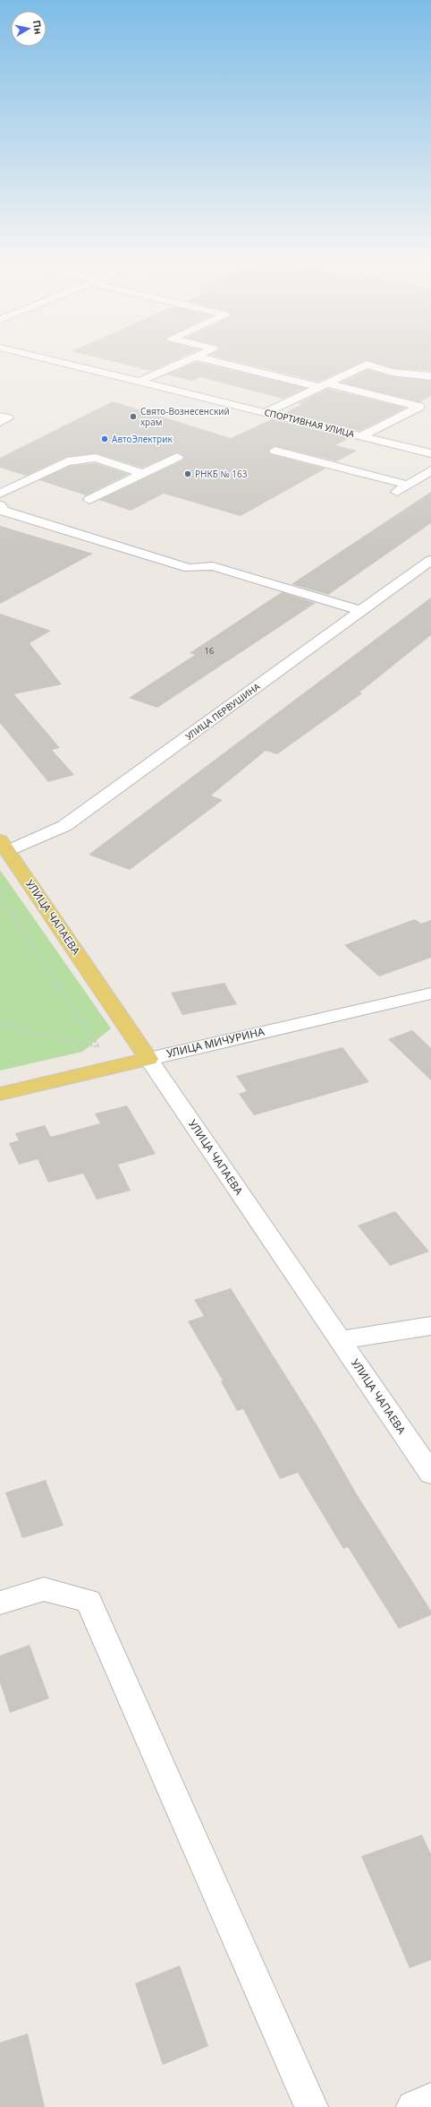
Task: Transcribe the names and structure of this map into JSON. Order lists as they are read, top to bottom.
{
  "streets": {
    "main road": ["УЛИЦА ЧАПАЕВА", "УЛИЦА МИЧУРИНА"],
    "street": ["СПОРТИВНАЯ УЛИЦА", "УЛИЦА ПЕРВУШИНА"]
  },
  "crossings": [
    ["УЛИЦА ПЕРВУШИНА", "УЛИЦА ЧАПАЕВА"],
    ["УЛИЦА ЧАПАЕВА", "УЛИЦА МИЧУРИНА"]
  ],
  "places": ["Свято-Вознесенский храм", "АвтоЭлектрик", "РНКБ № 163"],
  "house_numbers": ["16"],
  "north": "right"
}
